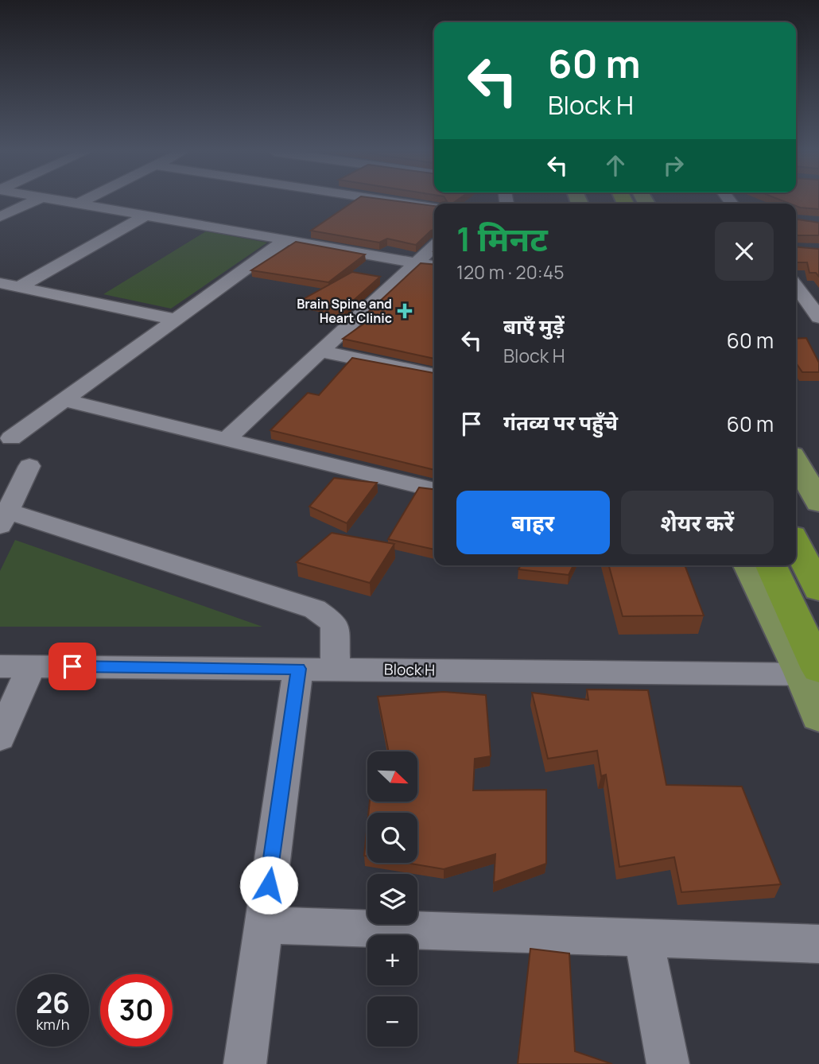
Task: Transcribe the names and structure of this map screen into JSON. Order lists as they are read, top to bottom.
{
  "streets": {
    "street": ["Block H"]
  },
  "places": {
    "health": ["Brain Spine and Heart Clinic"]
  },
  "north": "bottom right",
  "page": {
    "turn": ["60 m", "Block H"],
    "heading": ["1 मिनट", "120 m · 20:45"],
    "list": [
      {
        "name": "बाएँ मुड़ें",
        "note": "Block H",
        "value": "60 m"
      },
      {
        "name": "गंतव्य पर पहुँचे",
        "value": "60 m"
      }
    ],
    "buttons": ["बाहर", "शेयर करें"],
    "map_buttons": ["+", "−"],
    "speed": "26 km/h",
    "limit": "30"
  }
}
